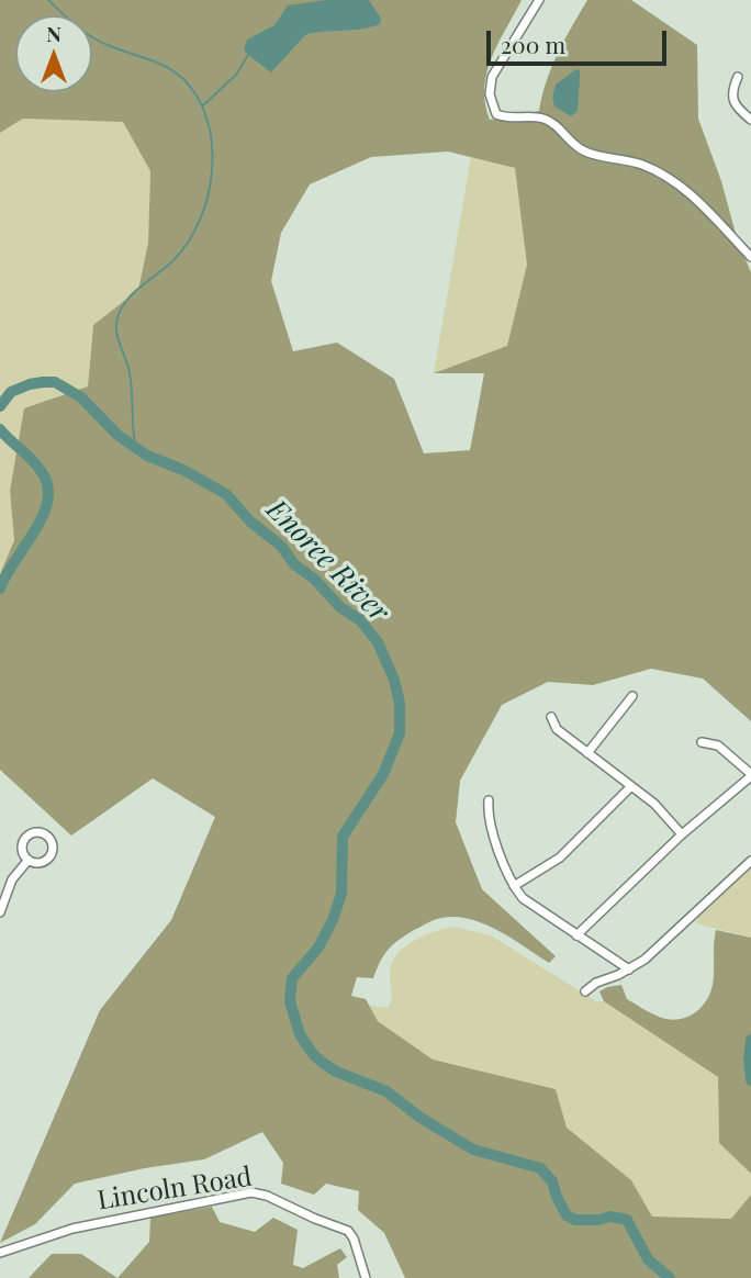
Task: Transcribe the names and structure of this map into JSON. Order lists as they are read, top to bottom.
{
  "streets": {
    "street": ["Lincoln Road"]
  },
  "water": ["Enoree River"],
  "scale_bar": "200 m",
  "north": "top"
}
